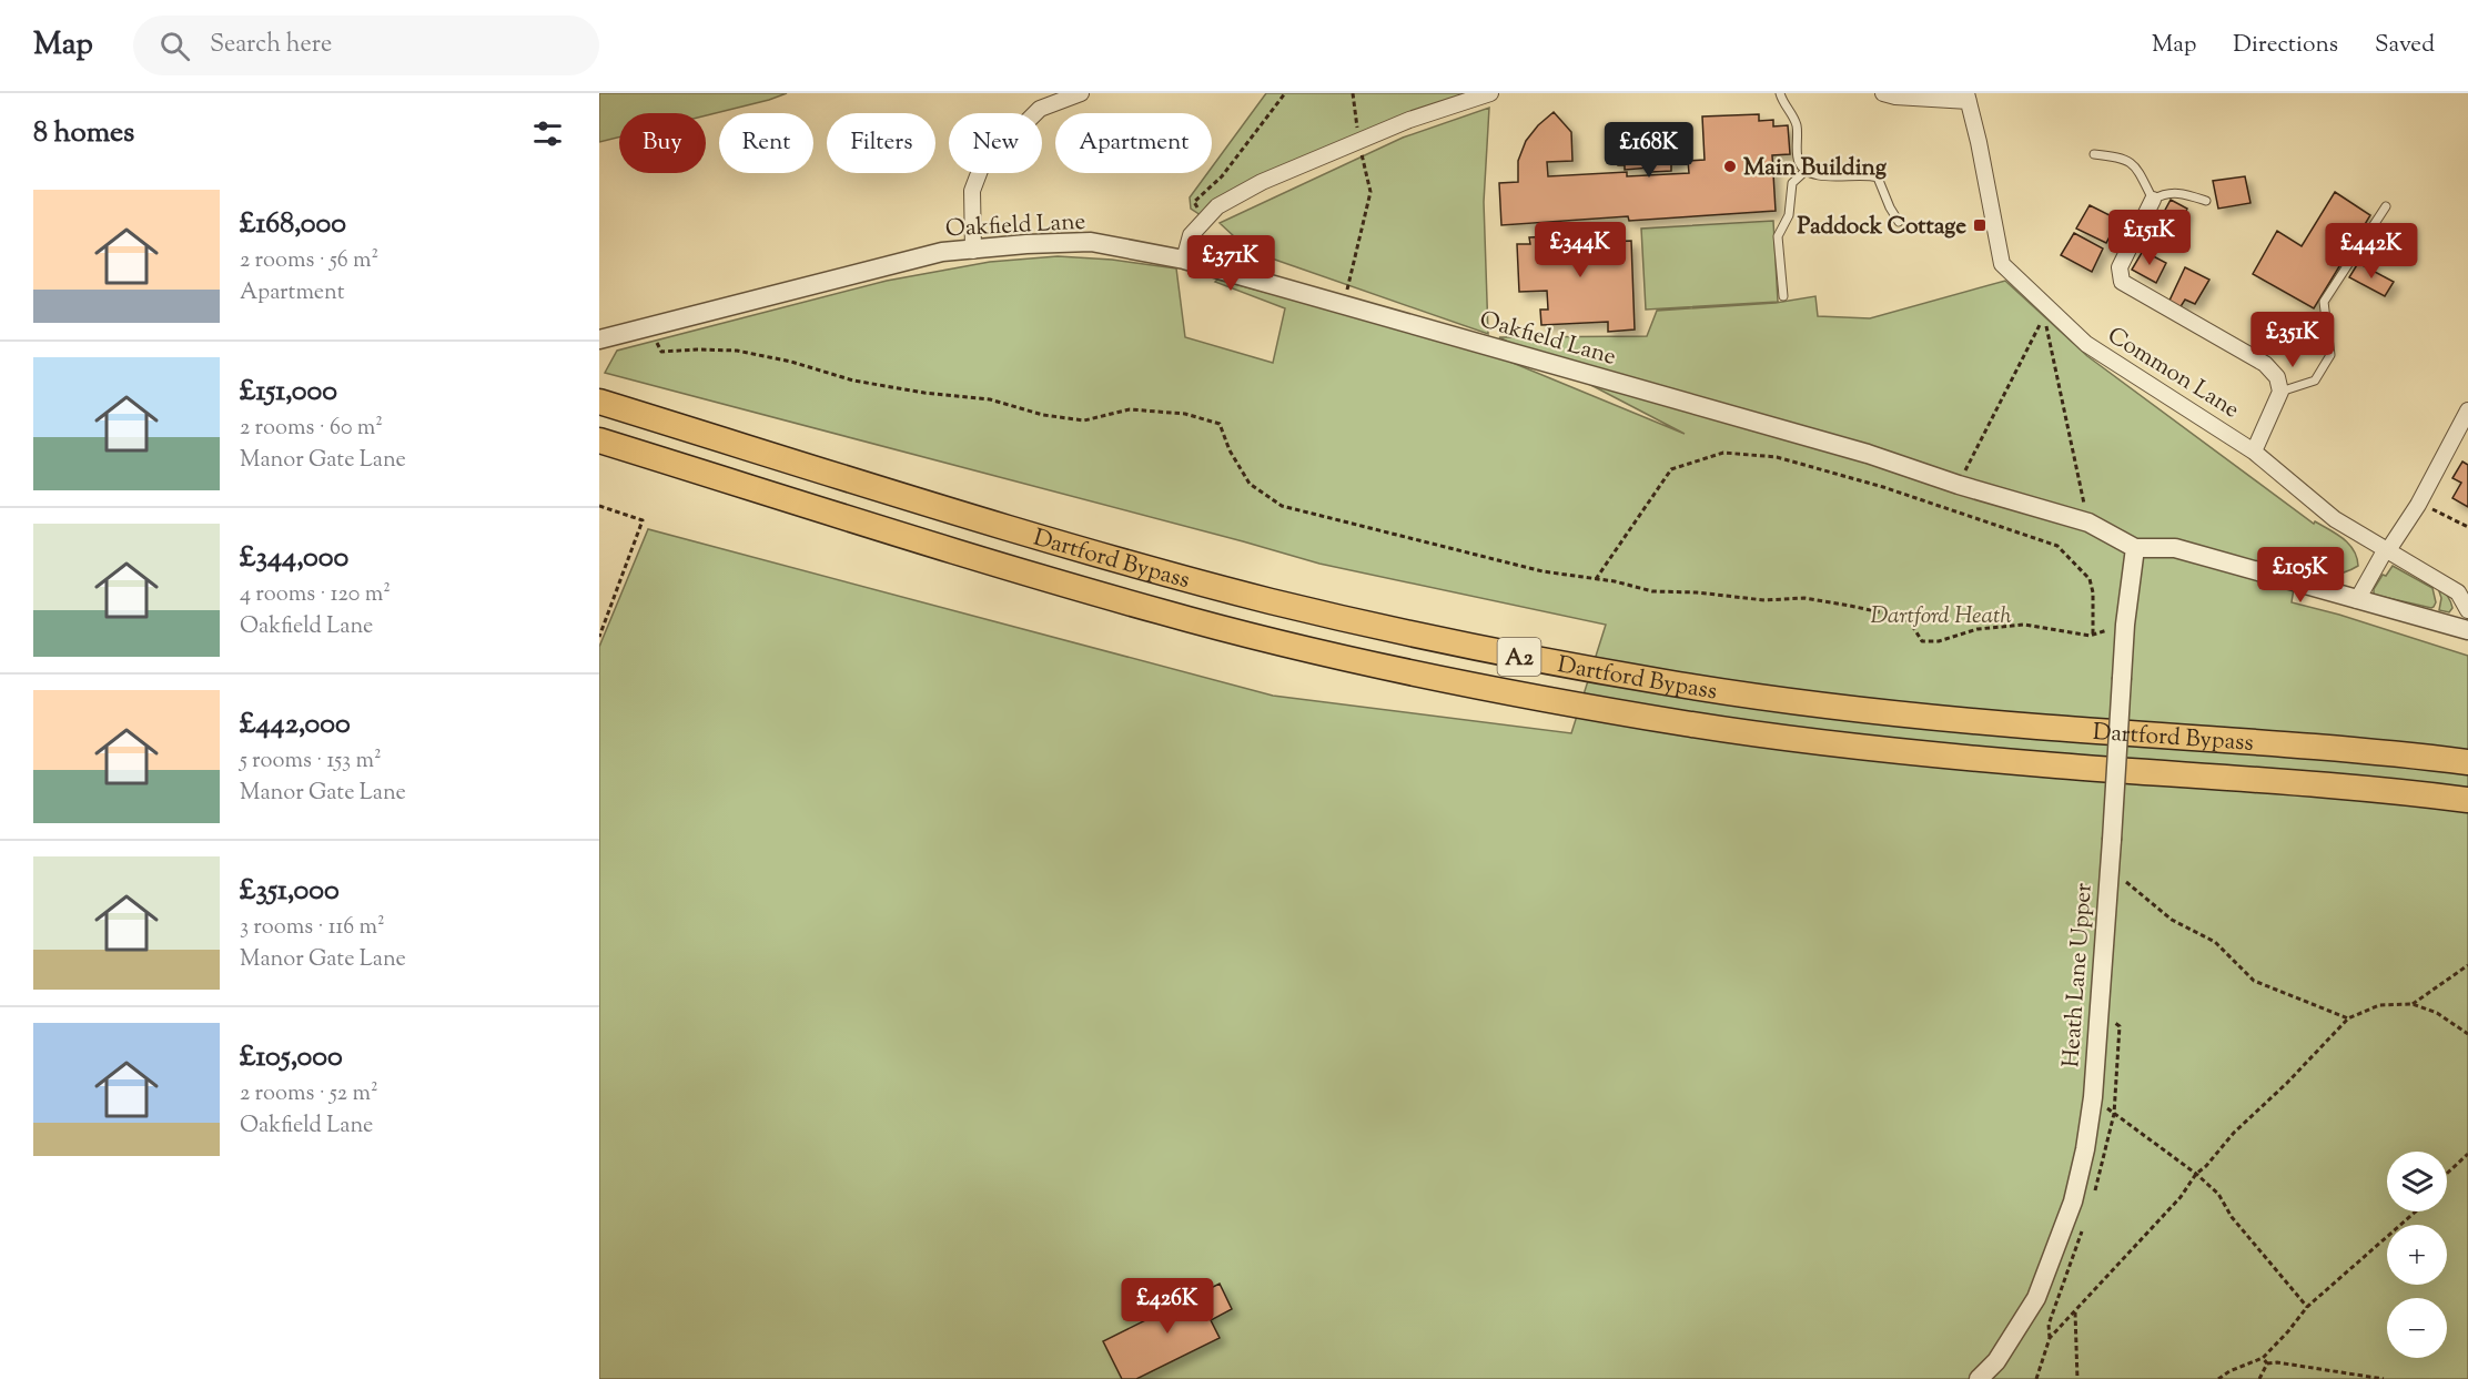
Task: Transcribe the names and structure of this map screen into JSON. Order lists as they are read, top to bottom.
{
  "streets": {
    "highway": ["Dartford Bypass", "A2"],
    "street": ["Oakfield Lane", "Common Lane", "Heath Lane Upper"]
  },
  "crossings": [
    ["Oakfield Lane", "Heath Lane Upper"]
  ],
  "parks": ["Dartford Heath"],
  "places": {
    "other": ["Main Building"],
    "transit": ["Paddock Cottage"]
  },
  "page": {
    "header": "Map",
    "search": "Search here",
    "nav": ["Map", "Directions", "Saved"],
    "heading": "8 homes",
    "chip": [
      "Buy",
      "Rent",
      "Filters",
      "New",
      "Apartment"
    ],
    "price": [
      "£168K",
      "£151K",
      "£344K",
      "£442K",
      "£371K",
      "£351K",
      "£105K",
      "£426K"
    ],
    "list": [
      {
        "name": "£168,000",
        "note": "2 rooms · 56 m² · Apartment"
      },
      {
        "name": "£151,000",
        "note": "2 rooms · 60 m² · Manor Gate Lane"
      },
      {
        "name": "£344,000",
        "note": "4 rooms · 120 m² · Oakfield Lane"
      },
      {
        "name": "£442,000",
        "note": "5 rooms · 153 m² · Manor Gate Lane"
      },
      {
        "name": "£351,000",
        "note": "3 rooms · 116 m² · Manor Gate Lane"
      },
      {
        "name": "£105,000",
        "note": "2 rooms · 52 m² · Oakfield Lane"
      }
    ],
    "map_buttons": ["+", "−"]
  }
}
